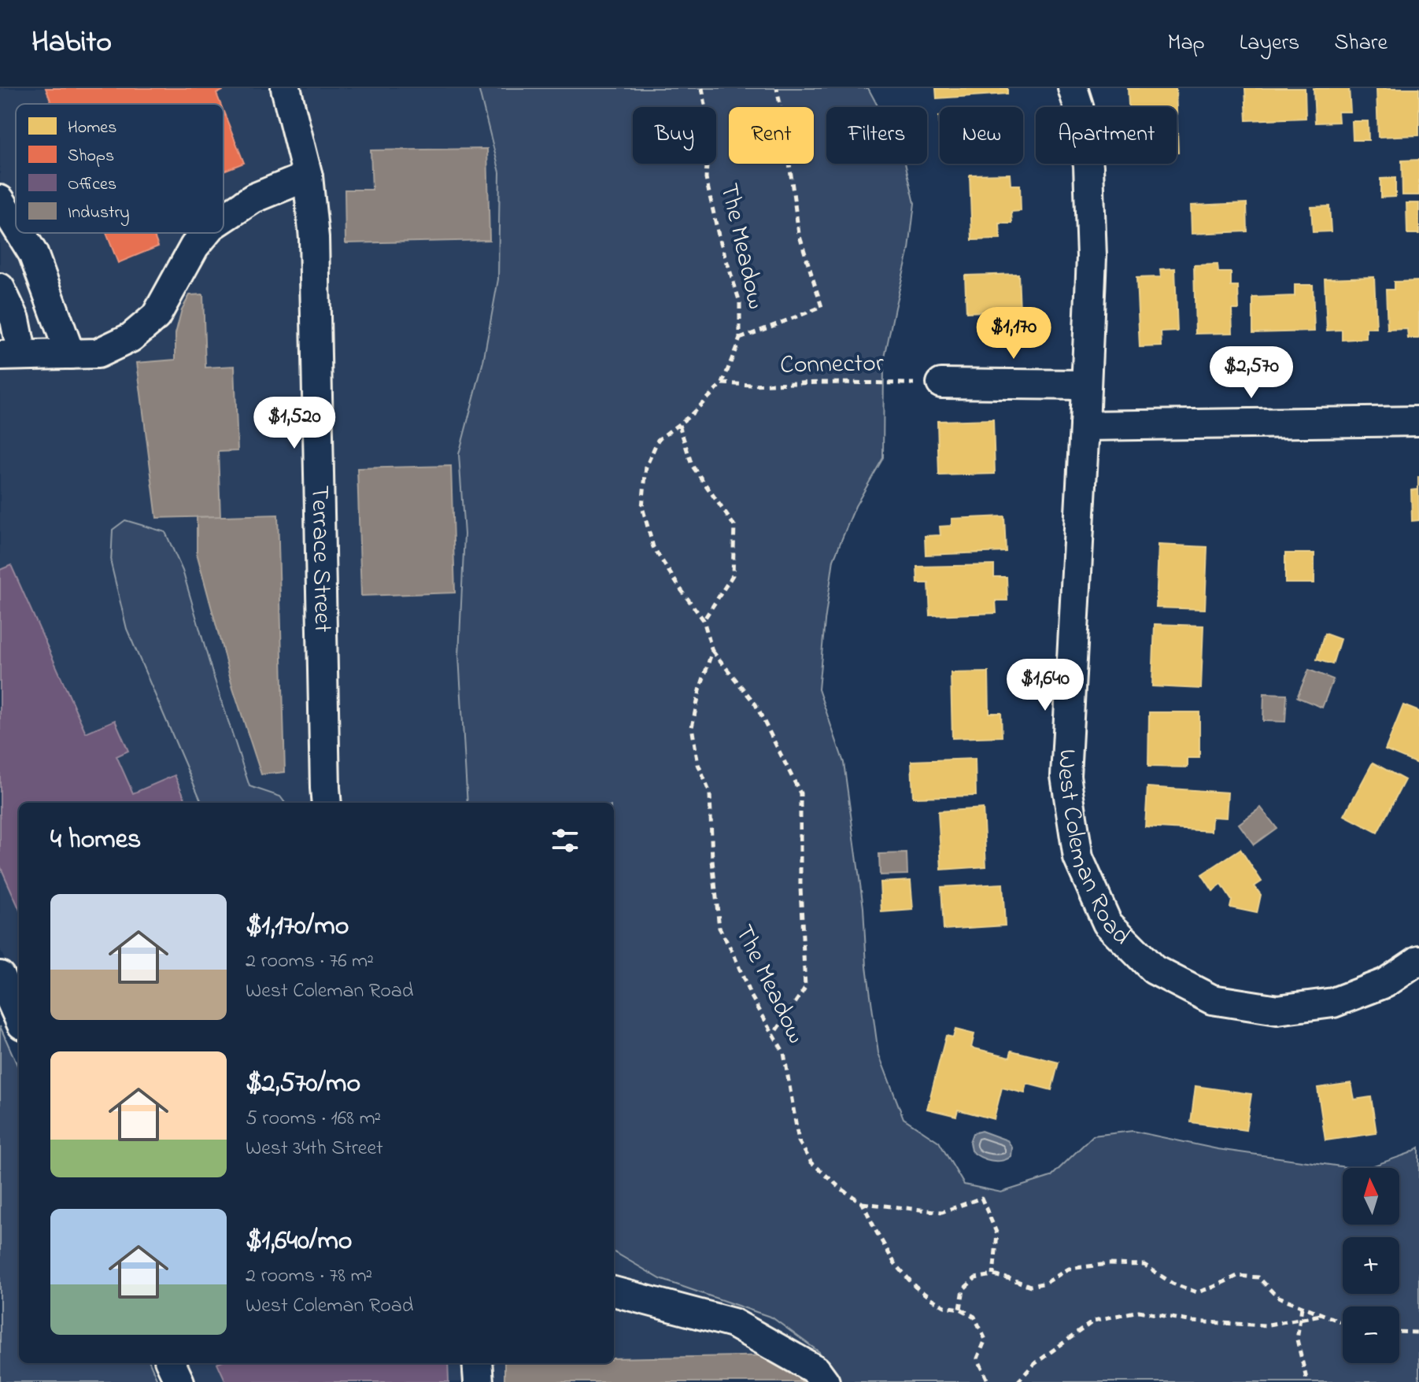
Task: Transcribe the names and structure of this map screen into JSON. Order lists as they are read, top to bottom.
{
  "streets": {
    "street": ["Terrace Street", "West Coleman Road"],
    "path": ["The Meadow", "Connector"]
  },
  "crossings": [
    ["The Meadow", "Connector"]
  ],
  "legend": [
    "Homes",
    "Shops",
    "Offices",
    "Industry"
  ],
  "north": "top",
  "page": {
    "header": "Habito",
    "nav": ["Map", "Layers", "Share"],
    "chip": [
      "Buy",
      "Rent",
      "Filters",
      "New",
      "Apartment"
    ],
    "price": [
      "$1,170",
      "$2,570",
      "$1,520",
      "$1,640"
    ],
    "heading": "4 homes",
    "list": [
      {
        "name": "$1,170/mo",
        "note": "2 rooms · 76 m² · West Coleman Road"
      },
      {
        "name": "$2,570/mo",
        "note": "5 rooms · 168 m² · West 34th Street"
      },
      {
        "name": "$1,640/mo",
        "note": "2 rooms · 78 m² · West Coleman Road"
      }
    ],
    "map_buttons": ["+", "−"]
  }
}
